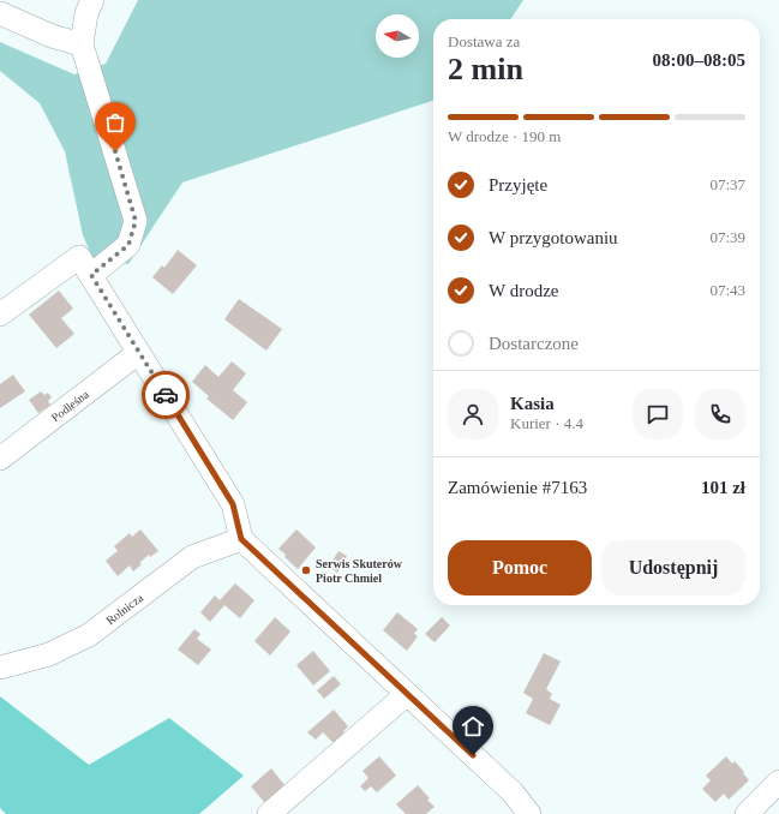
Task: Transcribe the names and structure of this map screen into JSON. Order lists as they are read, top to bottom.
{
  "streets": {
    "street": ["Podleśna", "Rolnicza"]
  },
  "places": ["Serwis Skuterów Piotr Chmiel"],
  "north": "left",
  "page": {
    "heading": ["2 min", "Dostawa za", "08:00–08:05"],
    "panel": [
      "Kasia",
      "Kurier · 4.4",
      "Zamówienie #7163",
      "101 zł"
    ],
    "bar": "W drodze · 190 m",
    "list": [
      ["Przyjęte", "07:37"],
      ["W przygotowaniu", "07:39"],
      ["W drodze", "07:43"],
      "Dostarczone"
    ],
    "buttons": ["Pomoc", "Udostępnij"]
  }
}
